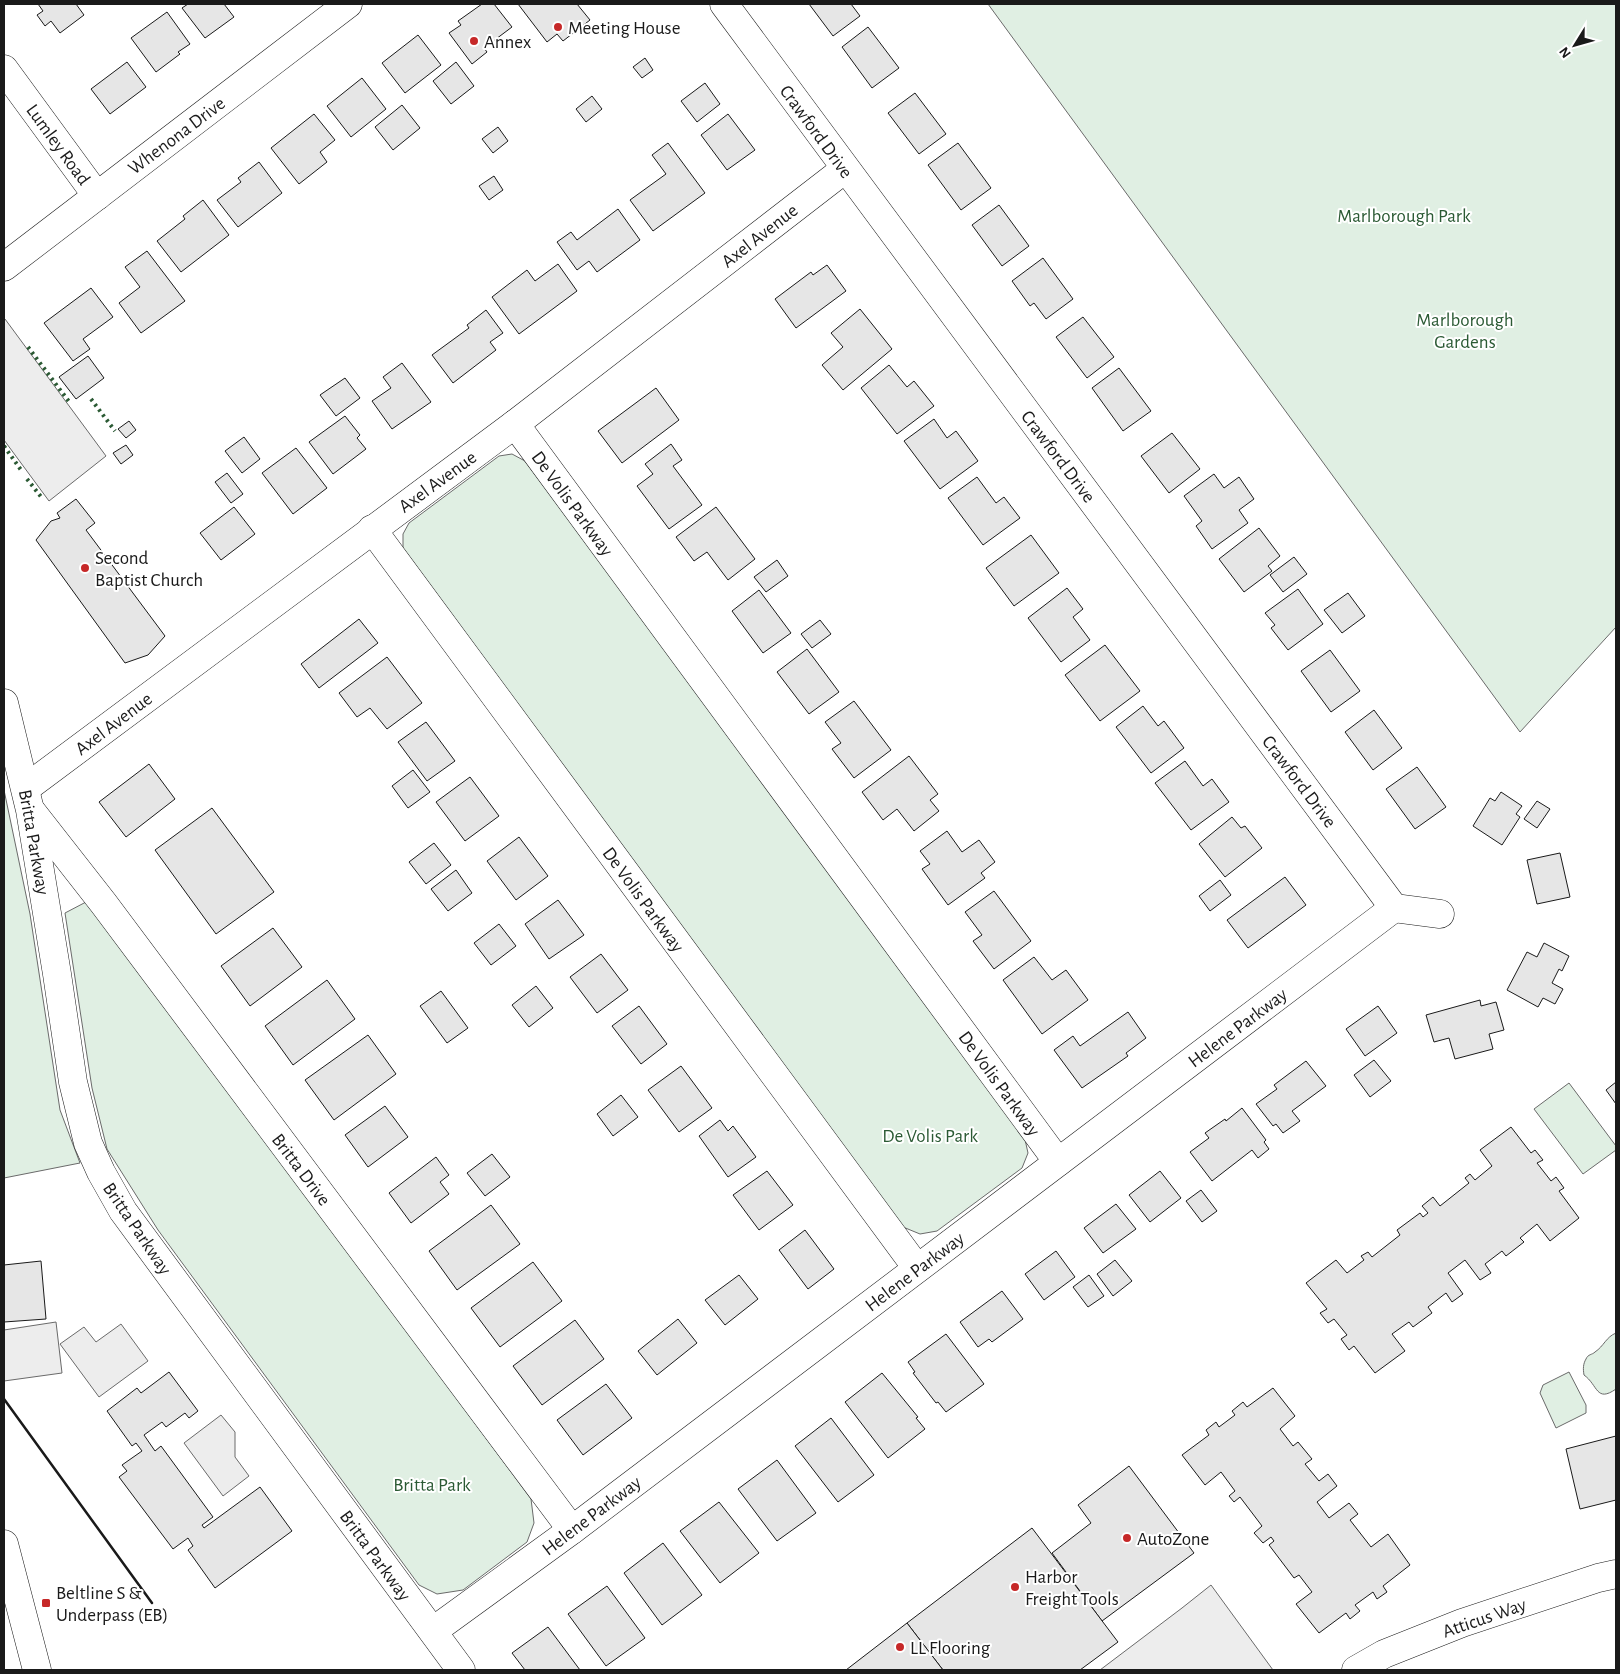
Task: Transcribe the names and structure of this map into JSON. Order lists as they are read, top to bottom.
{
  "streets": {
    "street": [
      "Crawford Drive",
      "Whenona Drive",
      "Lumley Road",
      "Axel Avenue",
      "De Volis Parkway",
      "Britta Parkway",
      "Helene Parkway",
      "Britta Drive",
      "Atticus Way"
    ]
  },
  "crossings": [
    ["Crawford Drive", "Axel Avenue"],
    ["Crawford Drive", "Helene Parkway"],
    ["Whenona Drive", "Lumley Road"],
    ["Axel Avenue", "De Volis Parkway"],
    ["Axel Avenue", "Britta Parkway"],
    ["Axel Avenue", "Britta Drive"],
    ["De Volis Parkway", "Helene Parkway"],
    ["Britta Parkway", "Helene Parkway"],
    ["Britta Parkway", "Britta Drive"],
    ["Helene Parkway", "Britta Drive"]
  ],
  "parks": [
    "Marlborough Park",
    "Marlborough Gardens",
    "De Volis Park",
    "Britta Park"
  ],
  "places": {
    "other": [
      "Meeting House",
      "Annex",
      "Second Baptist Church",
      "AutoZone",
      "Harbor Freight Tools",
      "LL Flooring"
    ],
    "transit": ["Beltline S & Underpass (EB)"]
  },
  "north": "bottom left"
}
